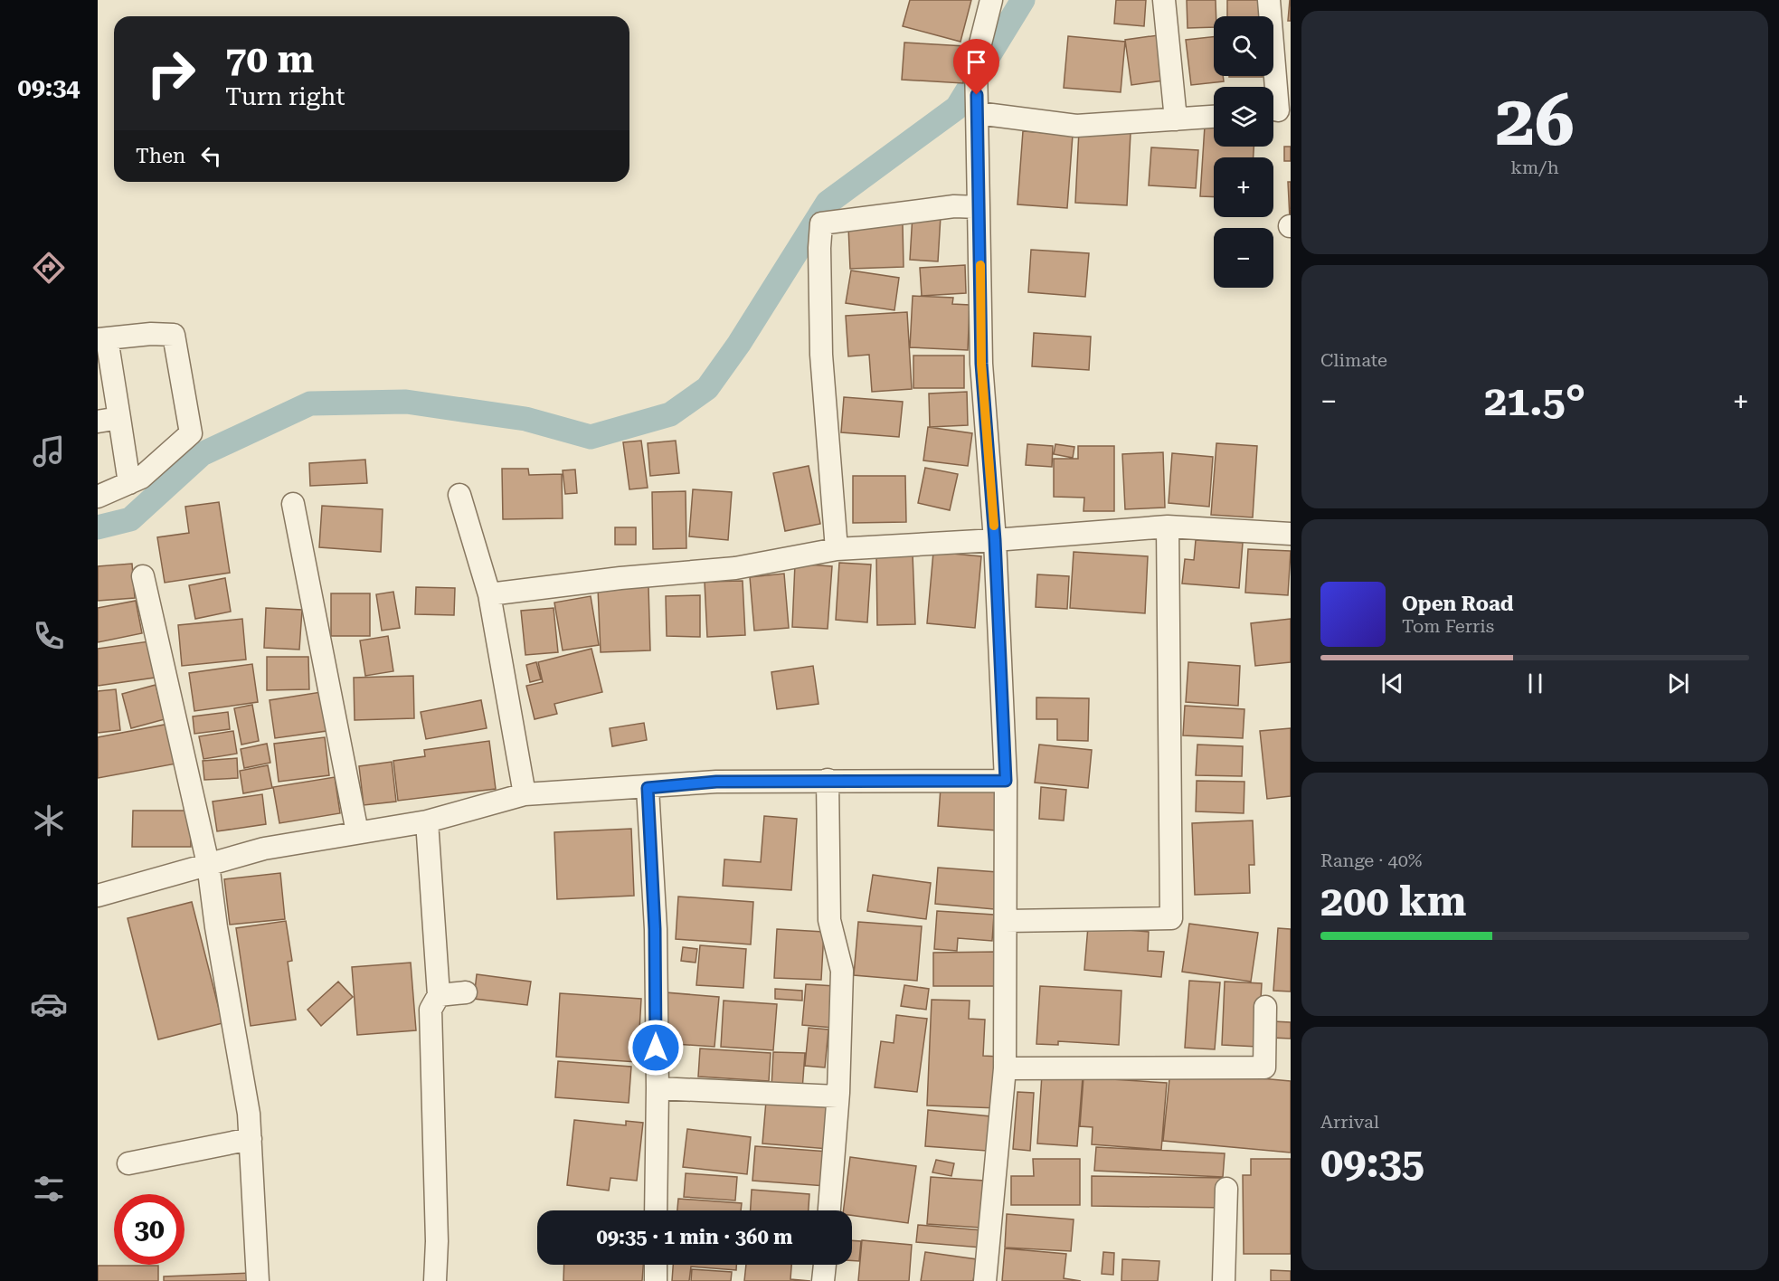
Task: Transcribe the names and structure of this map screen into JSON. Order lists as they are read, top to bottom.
{
  "page": {
    "tabs": "09:34",
    "tile": [
      ["26", "km/h"],
      "Climate",
      ["Range · 40%", "200 km"],
      ["Arrival", "09:35"]
    ],
    "map_buttons": ["+", "−"],
    "turn": ["70 m", "Turn right"],
    "then": "Then",
    "heat": ["−", "21.5°", "+"],
    "song": ["Open Road", "Tom Ferris"],
    "limit": "30",
    "trip": "09:35 · 1 min · 360 m"
  }
}
